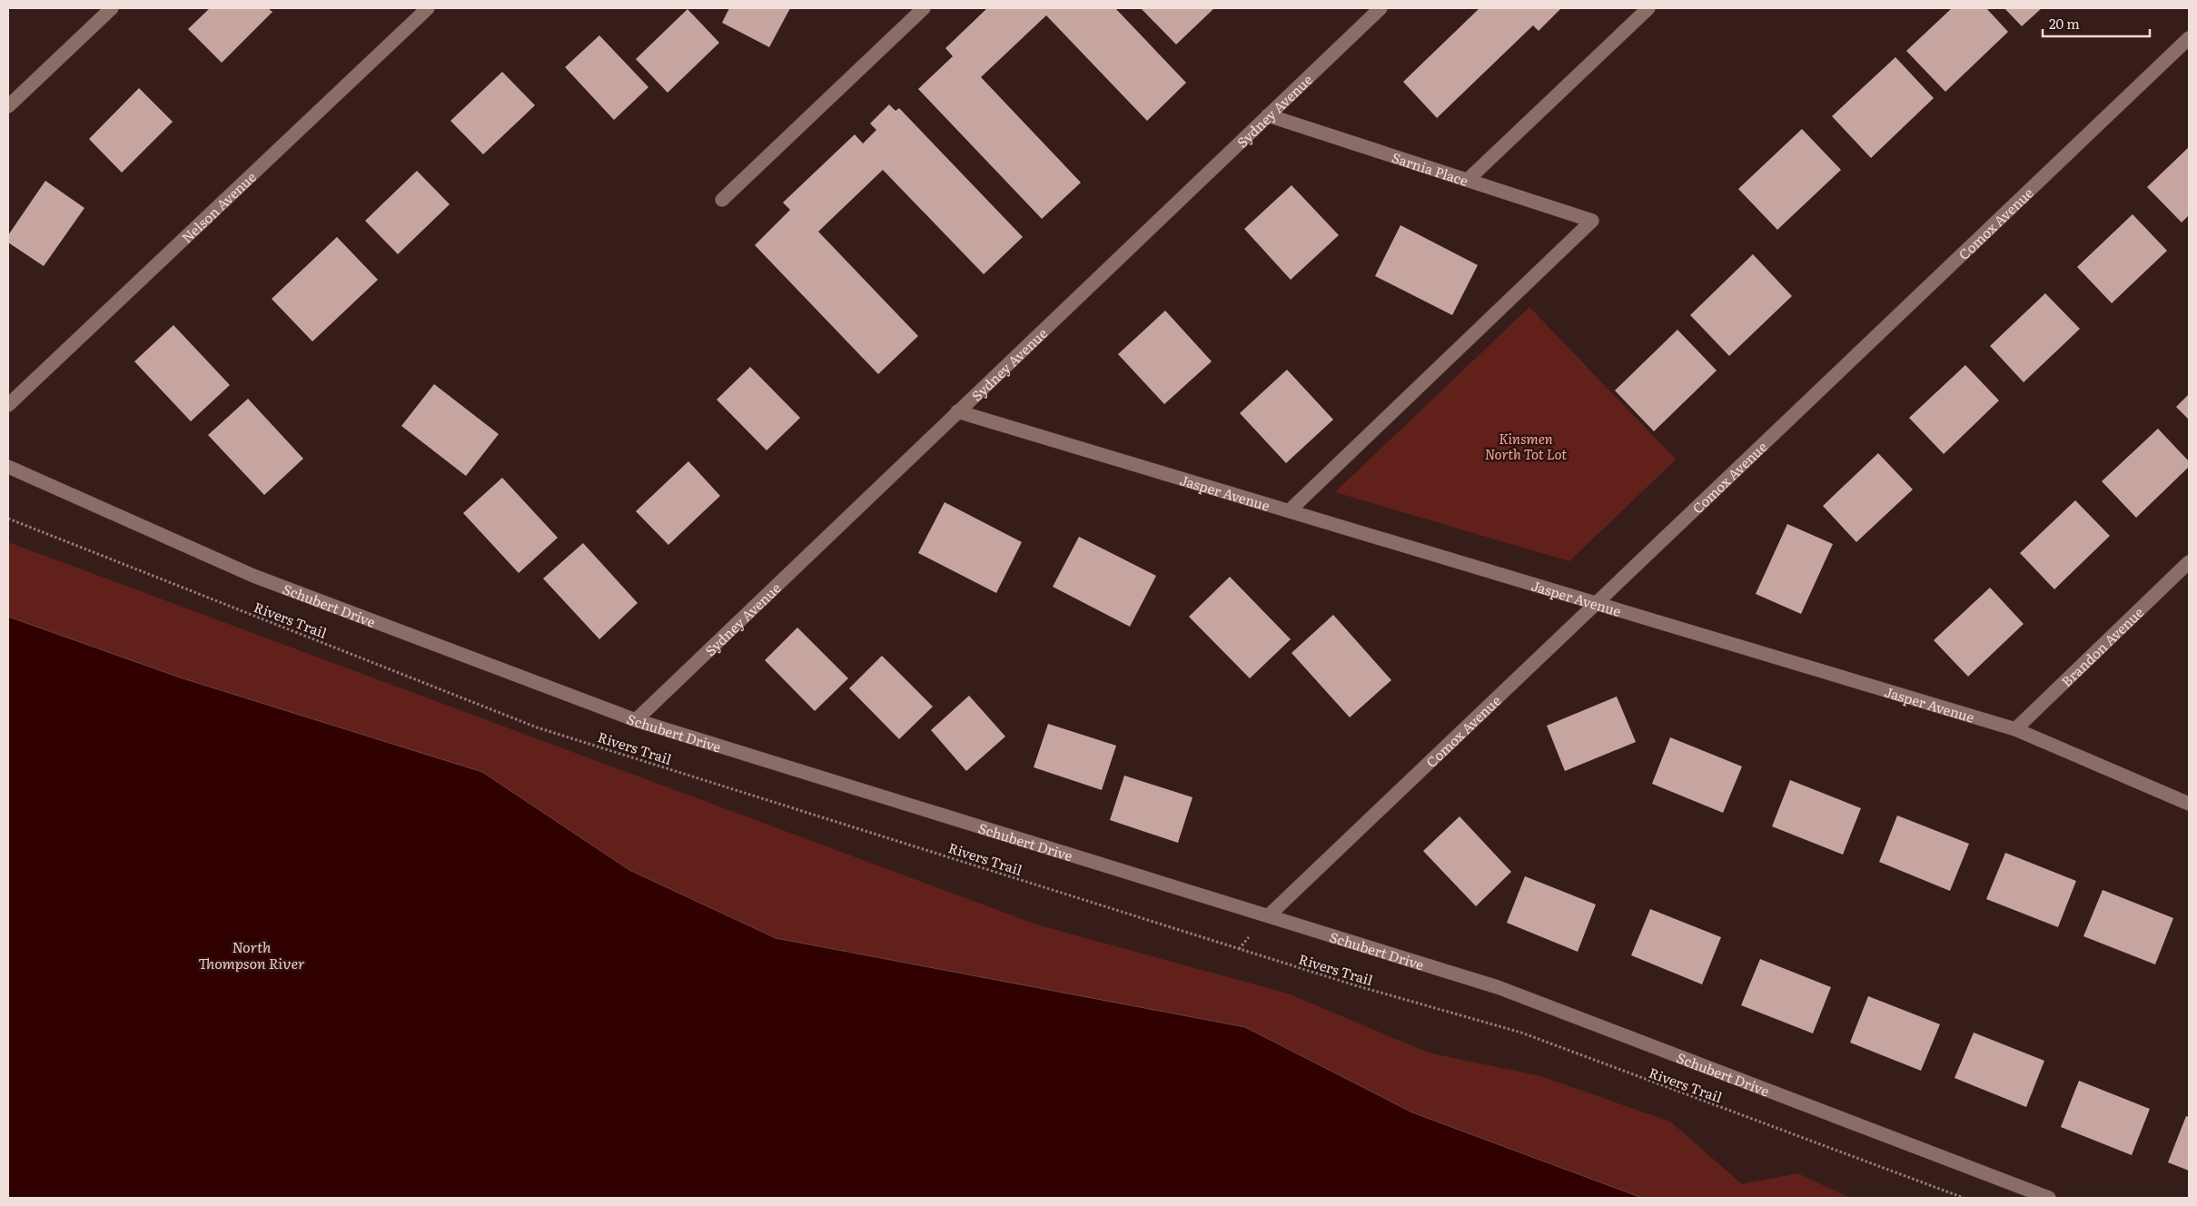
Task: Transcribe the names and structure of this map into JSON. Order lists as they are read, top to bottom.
{
  "streets": {
    "street": [
      "Sydney Avenue",
      "Sarnia Place",
      "Nelson Avenue",
      "Comox Avenue",
      "Jasper Avenue",
      "Schubert Drive",
      "Brandon Avenue"
    ],
    "path": ["Rivers Trail"]
  },
  "crossings": [
    ["Sydney Avenue", "Sarnia Place"],
    ["Sydney Avenue", "Jasper Avenue"],
    ["Sydney Avenue", "Schubert Drive"],
    ["Sarnia Place", "Jasper Avenue"],
    ["Comox Avenue", "Jasper Avenue"],
    ["Comox Avenue", "Schubert Drive"],
    ["Jasper Avenue", "Brandon Avenue"]
  ],
  "water": ["North Thompson River"],
  "parks": ["Kinsmen North Tot Lot"],
  "scale_bar": "20 m"
}
